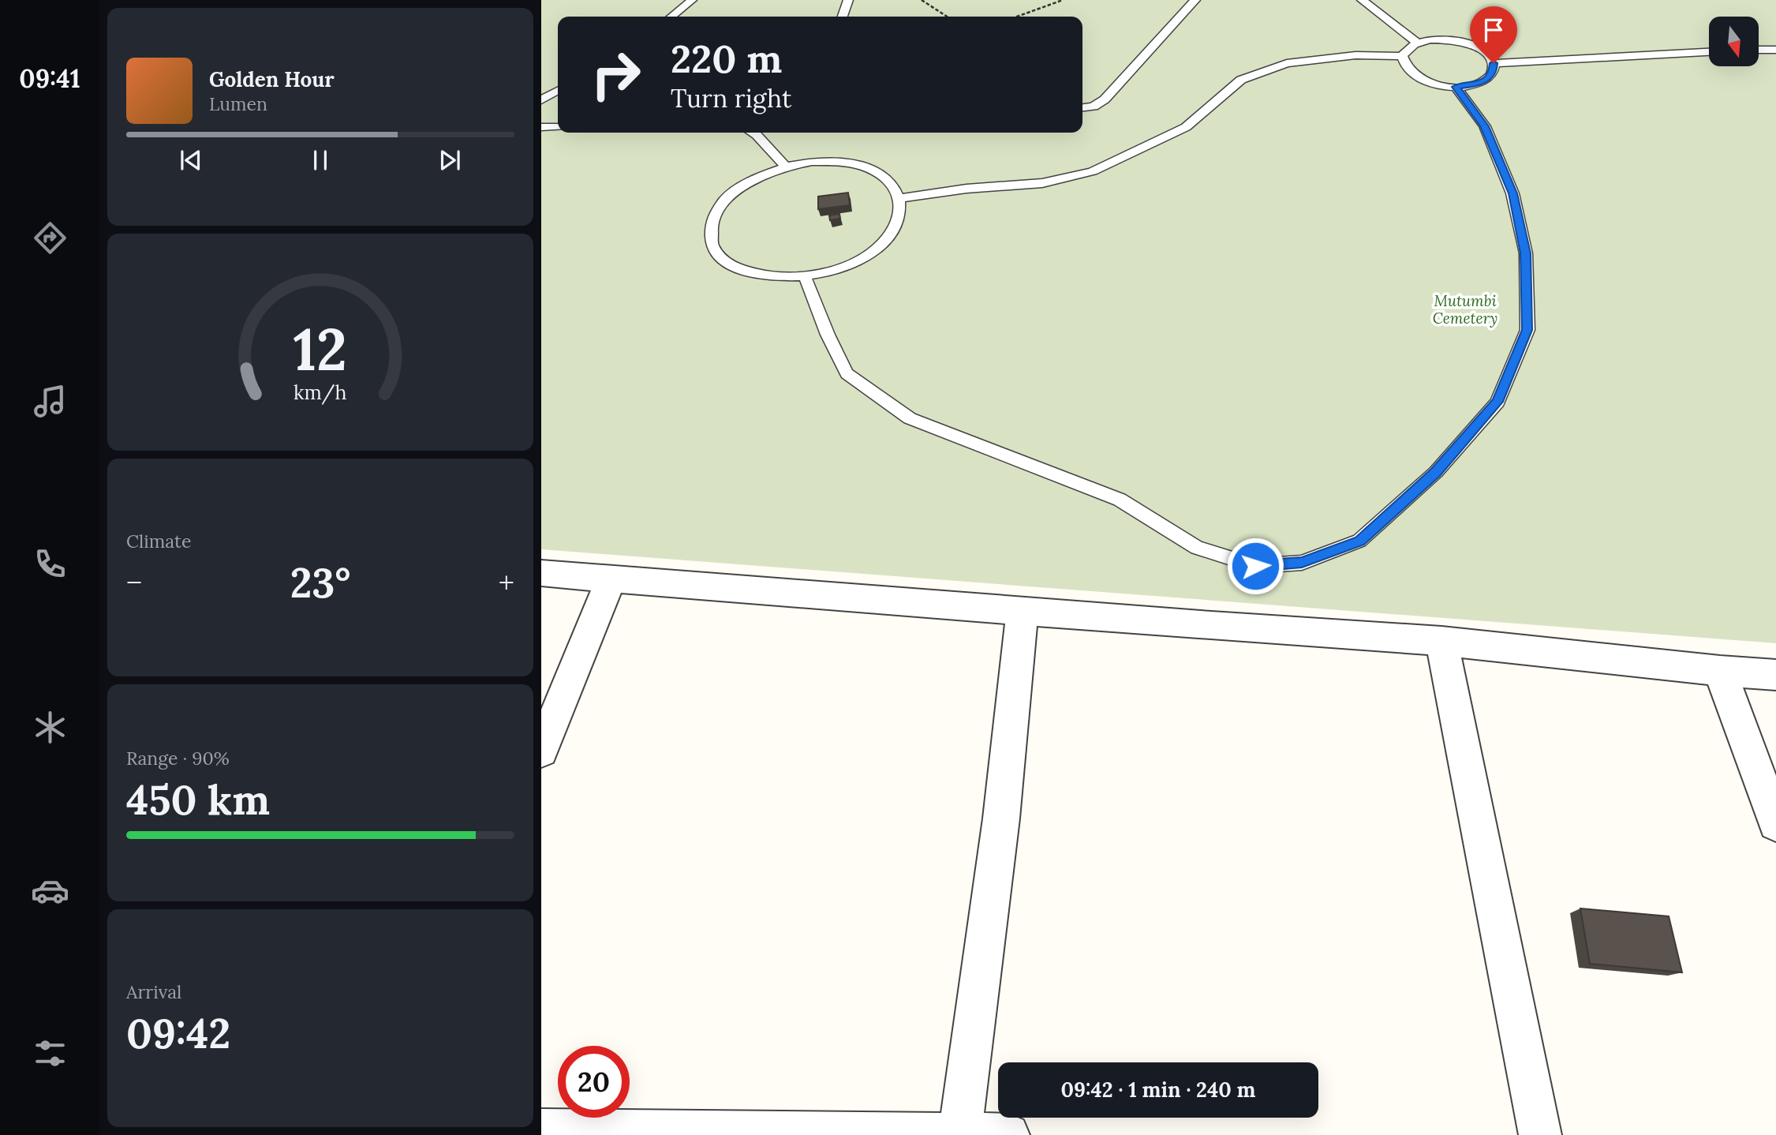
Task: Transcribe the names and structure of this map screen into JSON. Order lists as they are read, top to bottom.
{
  "parks": ["Mutumbi Cemetery"],
  "north": "bottom",
  "page": {
    "tabs": "09:41",
    "turn": ["220 m", "Turn right"],
    "song": ["Golden Hour", "Lumen"],
    "tile": [
      "Climate",
      ["Range · 90%", "450 km"],
      ["Arrival", "09:42"]
    ],
    "heat": ["−", "23°", "+"],
    "limit": "20",
    "trip": "09:42 · 1 min · 240 m",
    "gauge": ["12", "km/h"]
  }
}
